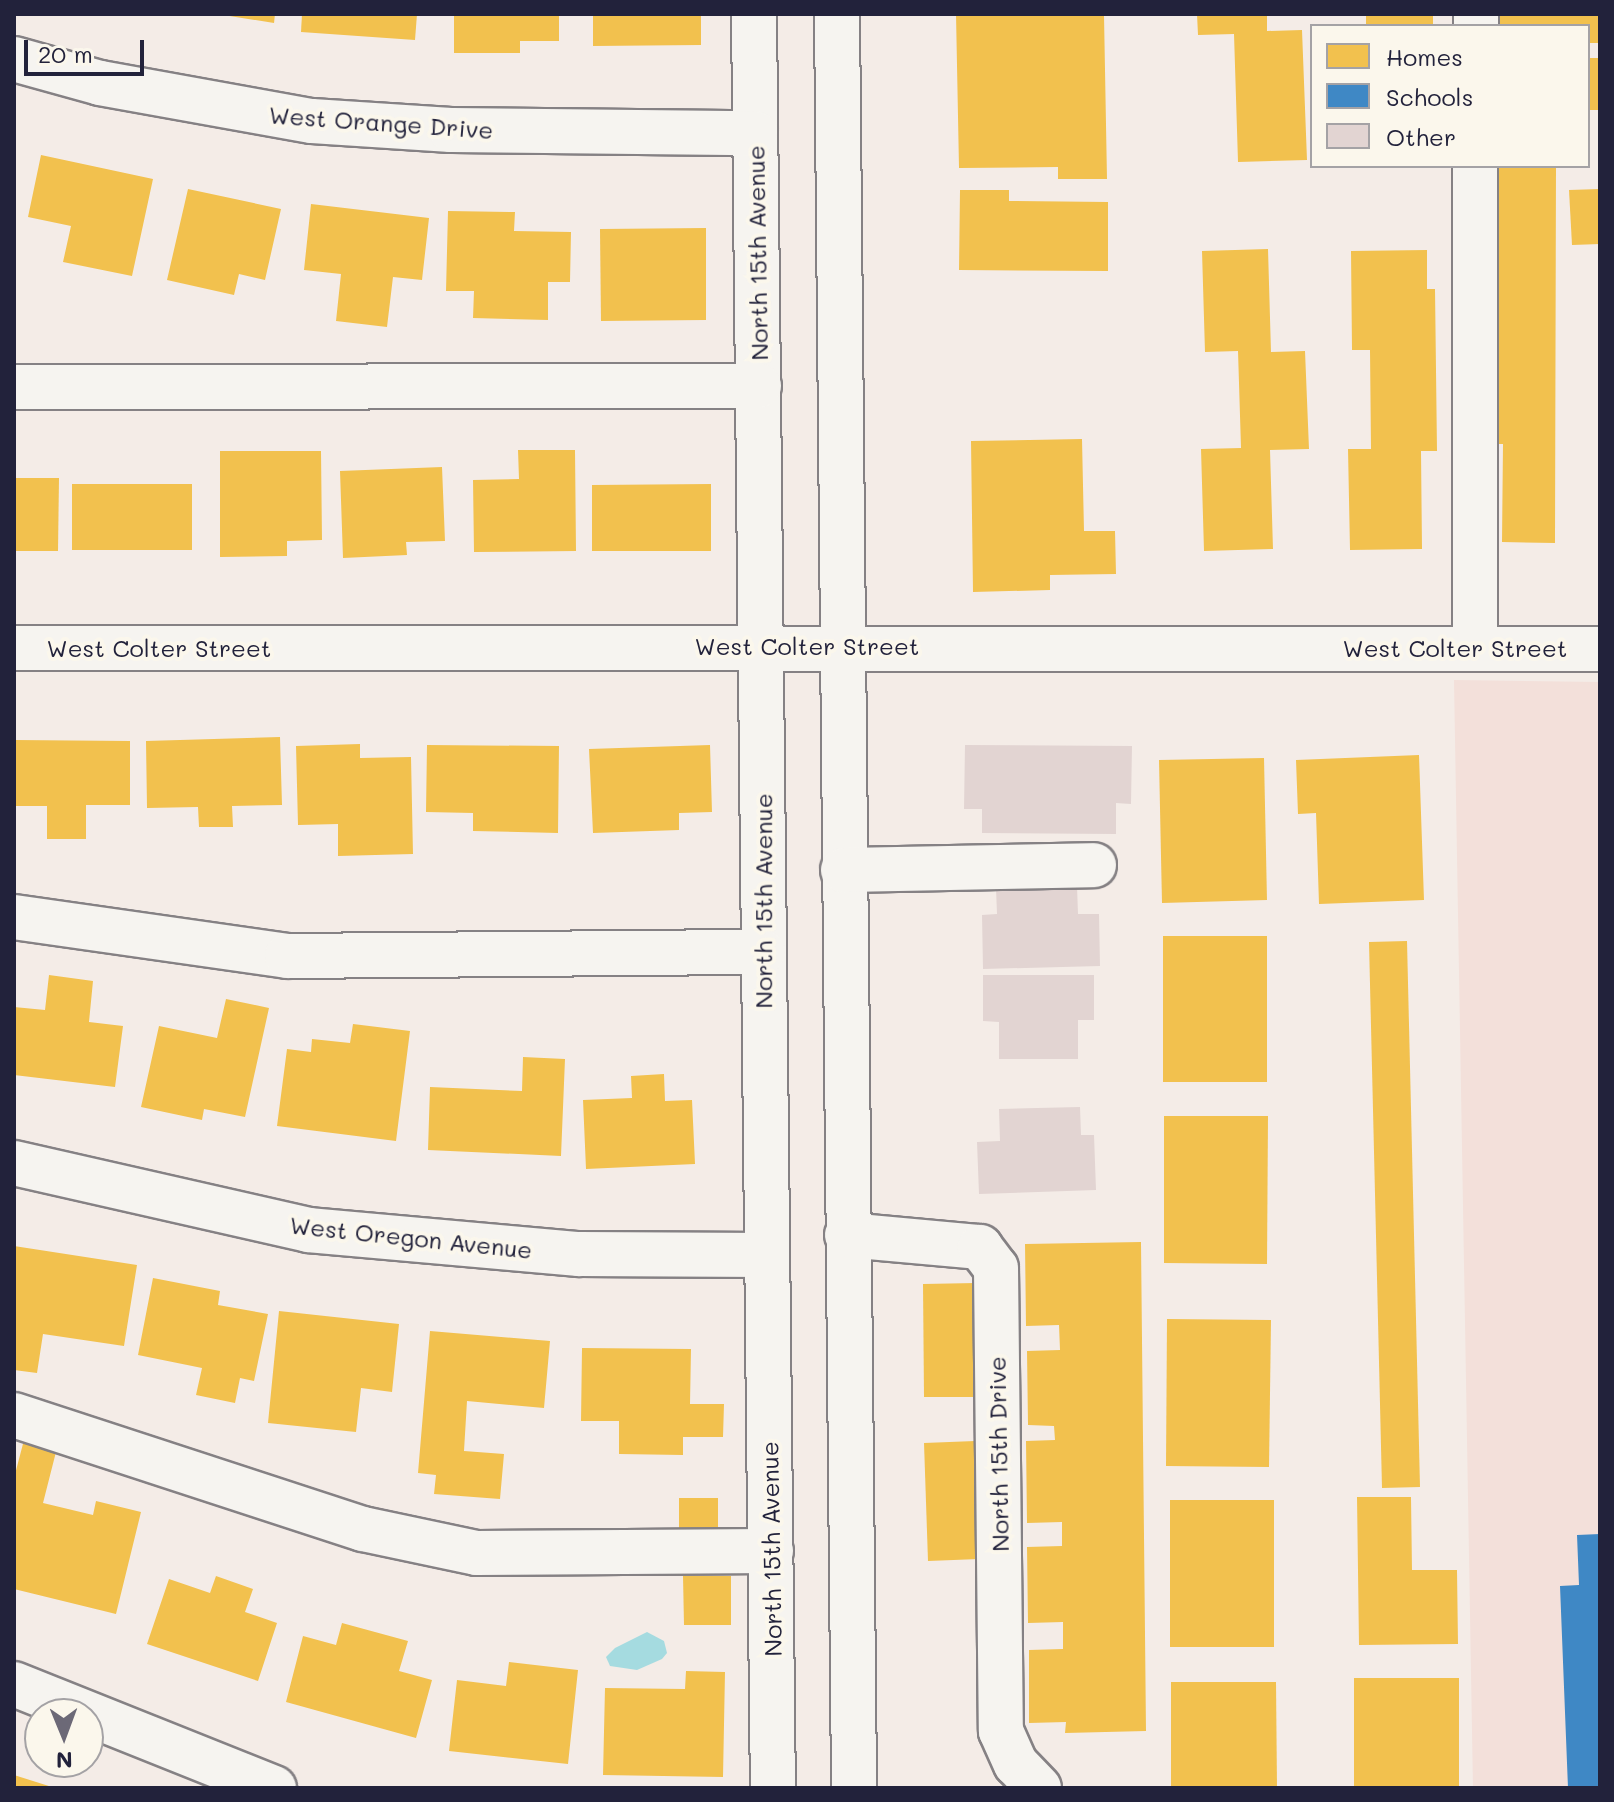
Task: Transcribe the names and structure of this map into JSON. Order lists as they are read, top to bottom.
{
  "streets": {
    "street": [
      "West Orange Drive",
      "North 15th Avenue",
      "West Colter Street",
      "West Oregon Avenue",
      "North 15th Drive"
    ]
  },
  "crossings": [
    ["West Orange Drive", "North 15th Avenue"],
    ["North 15th Avenue", "West Colter Street"],
    ["North 15th Avenue", "West Oregon Avenue"]
  ],
  "legend": ["Homes", "Schools", "Other"],
  "scale_bar": "20 m",
  "north": "bottom"
}
